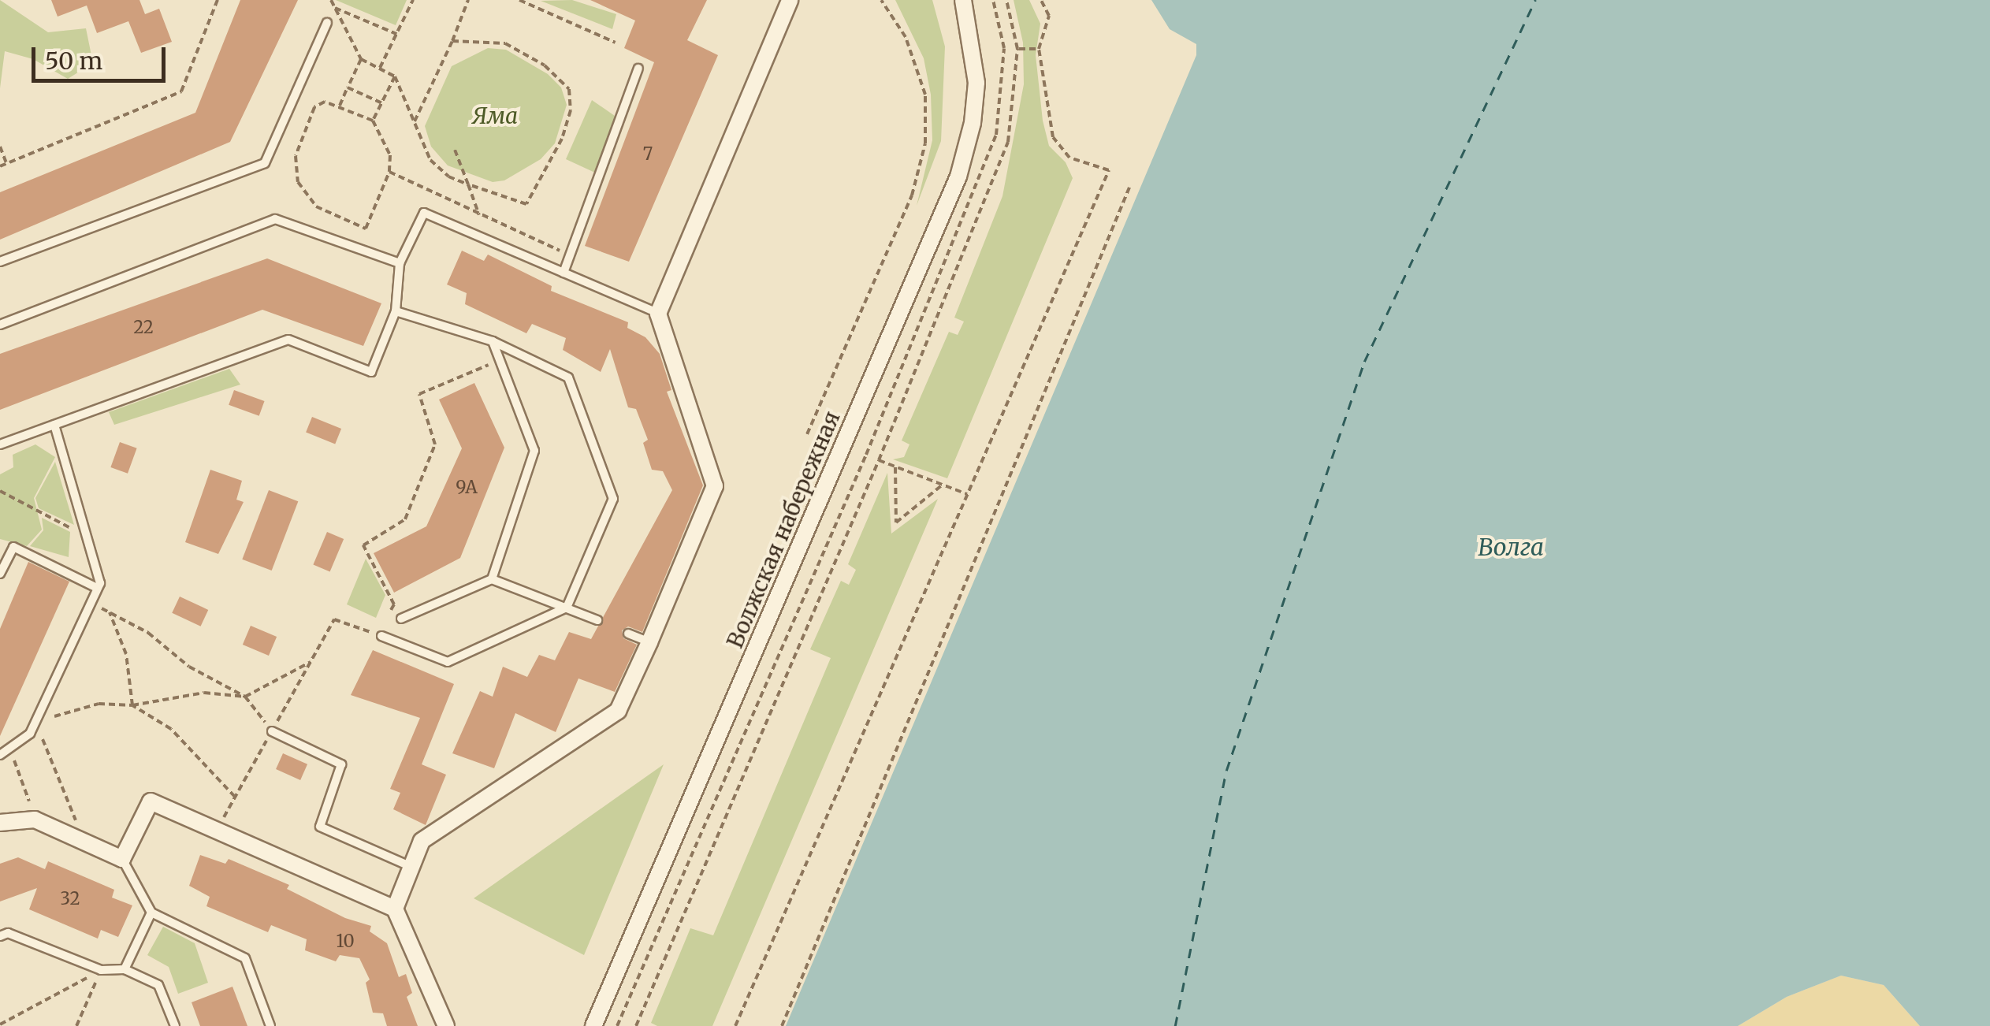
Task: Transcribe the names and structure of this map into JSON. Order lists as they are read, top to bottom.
{
  "streets": {
    "street": ["Волжская набережная"]
  },
  "water": ["Волга"],
  "parks": ["Яма"],
  "house_numbers": [
    "7",
    "22",
    "9А",
    "32",
    "10"
  ],
  "scale_bar": "50 m"
}
